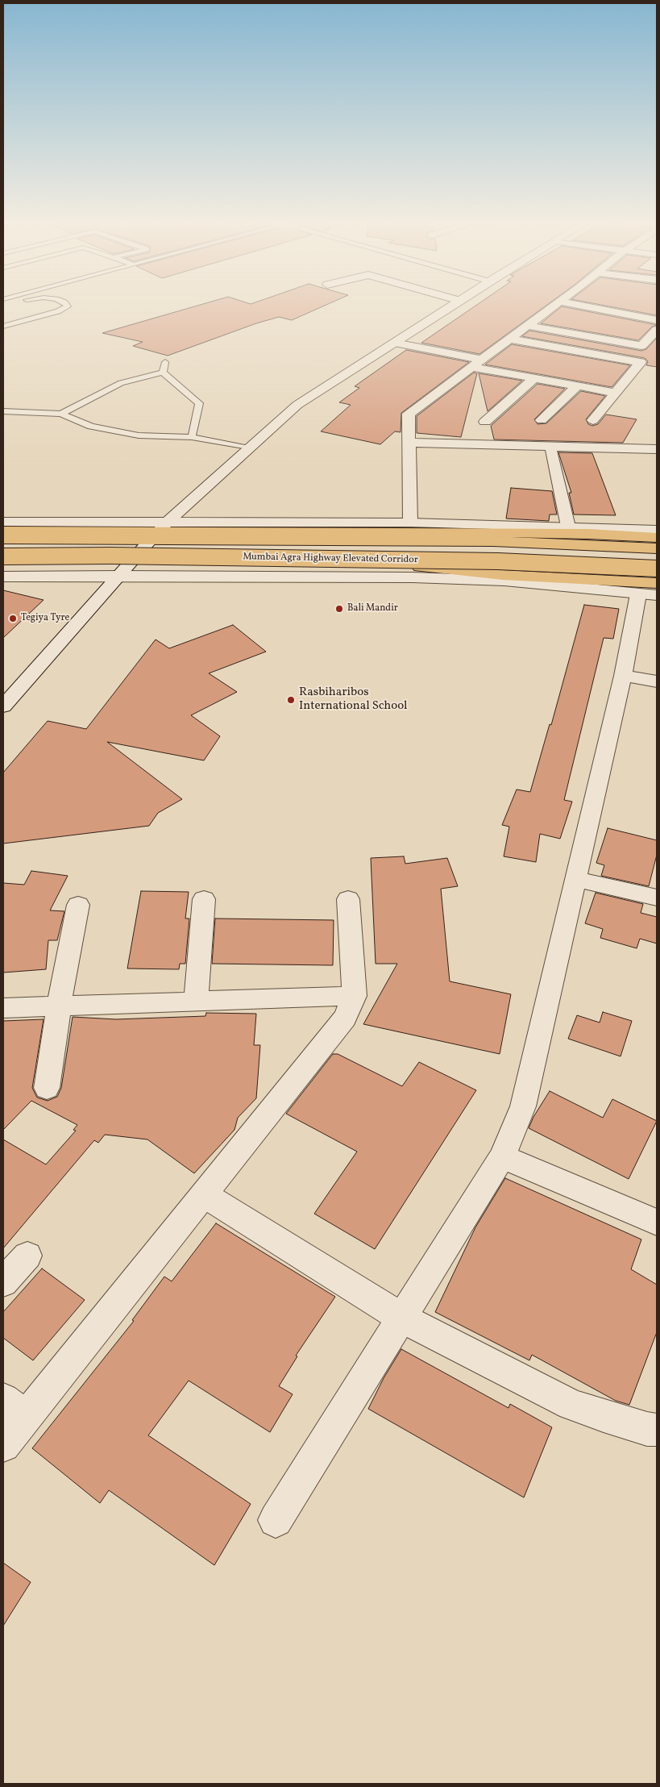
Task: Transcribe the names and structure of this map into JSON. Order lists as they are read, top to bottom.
{
  "streets": {
    "main road": ["Mumbai Agra Highway Elevated Corridor"]
  },
  "places": ["Bali Mandir", "Tegiya Tyre", "Rasbiharibos International School"]
}
